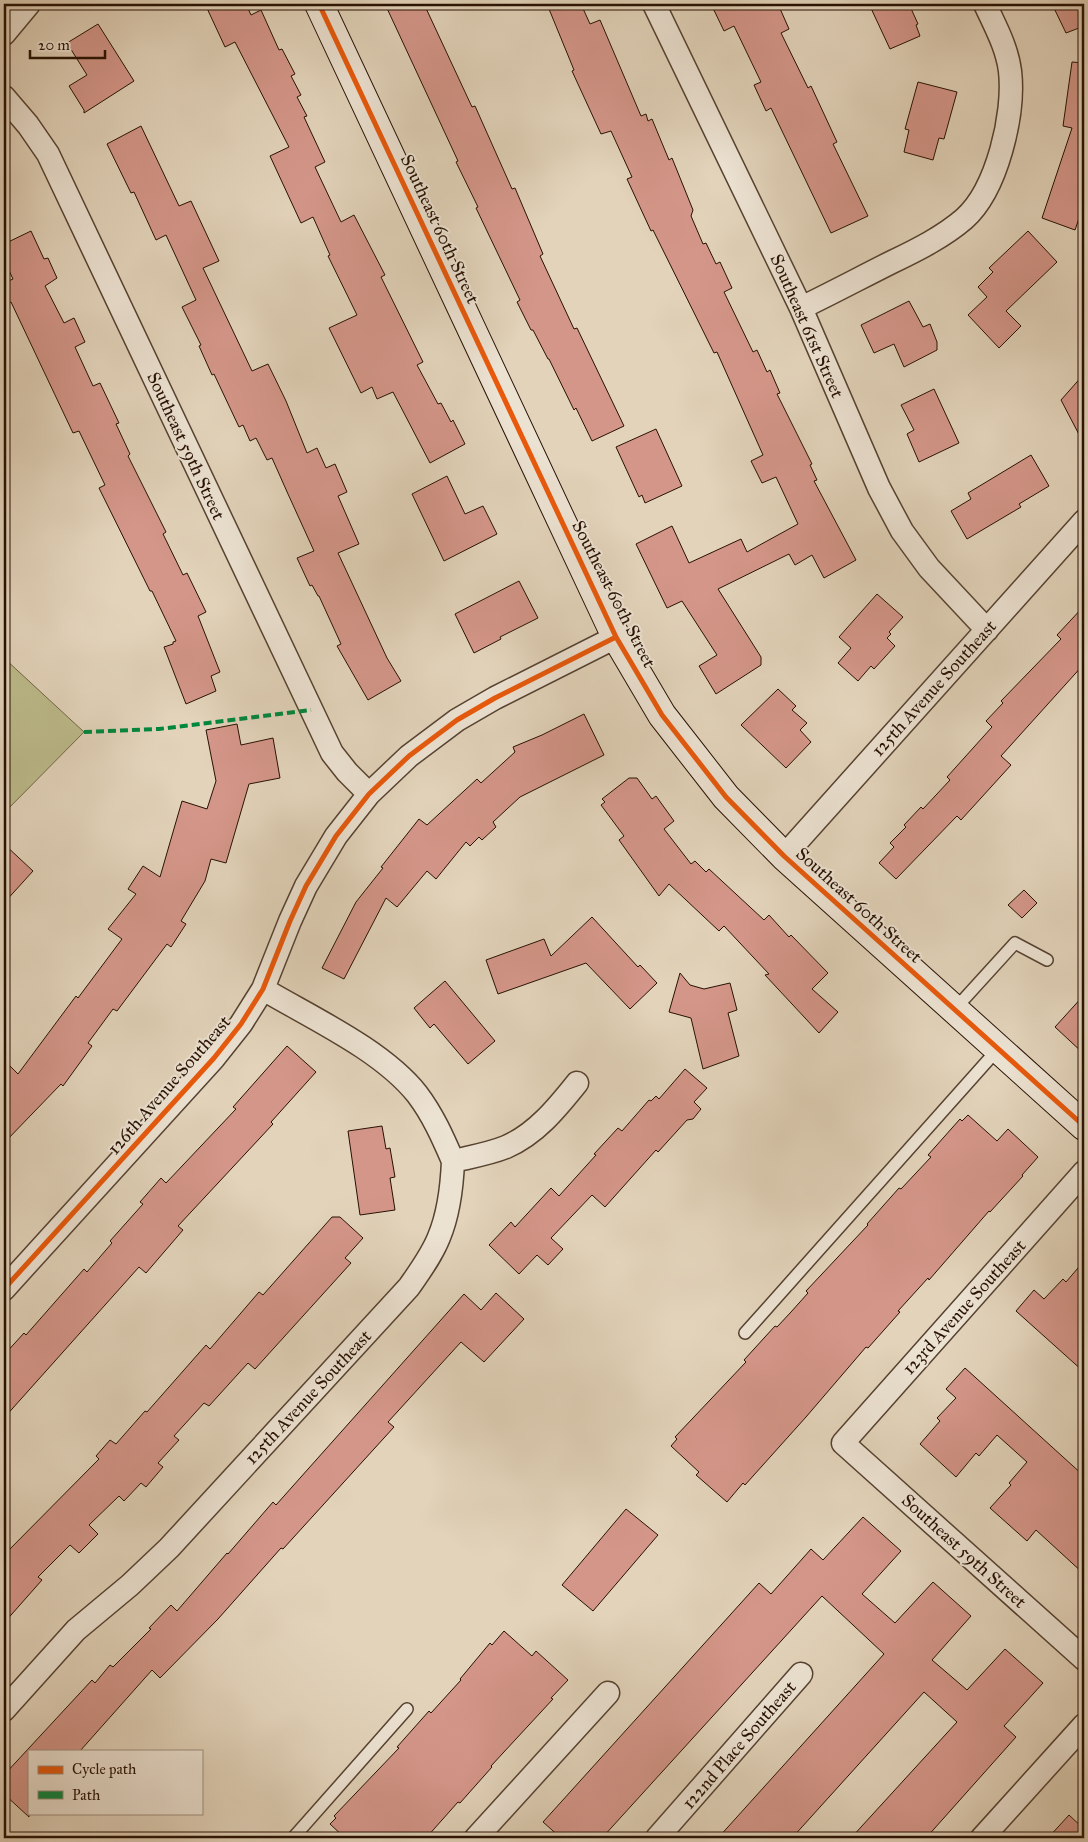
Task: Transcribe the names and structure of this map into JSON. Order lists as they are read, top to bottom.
{
  "streets": {
    "street": [
      "Southeast 60th Street",
      "Southeast 61st Street",
      "Southeast 59th Street",
      "125th Avenue Southeast",
      "126th Avenue Southeast",
      "123rd Avenue Southeast",
      "122nd Place Southeast"
    ]
  },
  "crossings": [
    ["Southeast 60th Street", "125th Avenue Southeast"],
    ["Southeast 60th Street", "126th Avenue Southeast"],
    ["Southeast 61st Street", "125th Avenue Southeast"],
    ["Southeast 59th Street", "126th Avenue Southeast"],
    ["Southeast 59th Street", "123rd Avenue Southeast"]
  ],
  "legend": ["Cycle path", "Path"],
  "scale_bar": "20 m"
}
